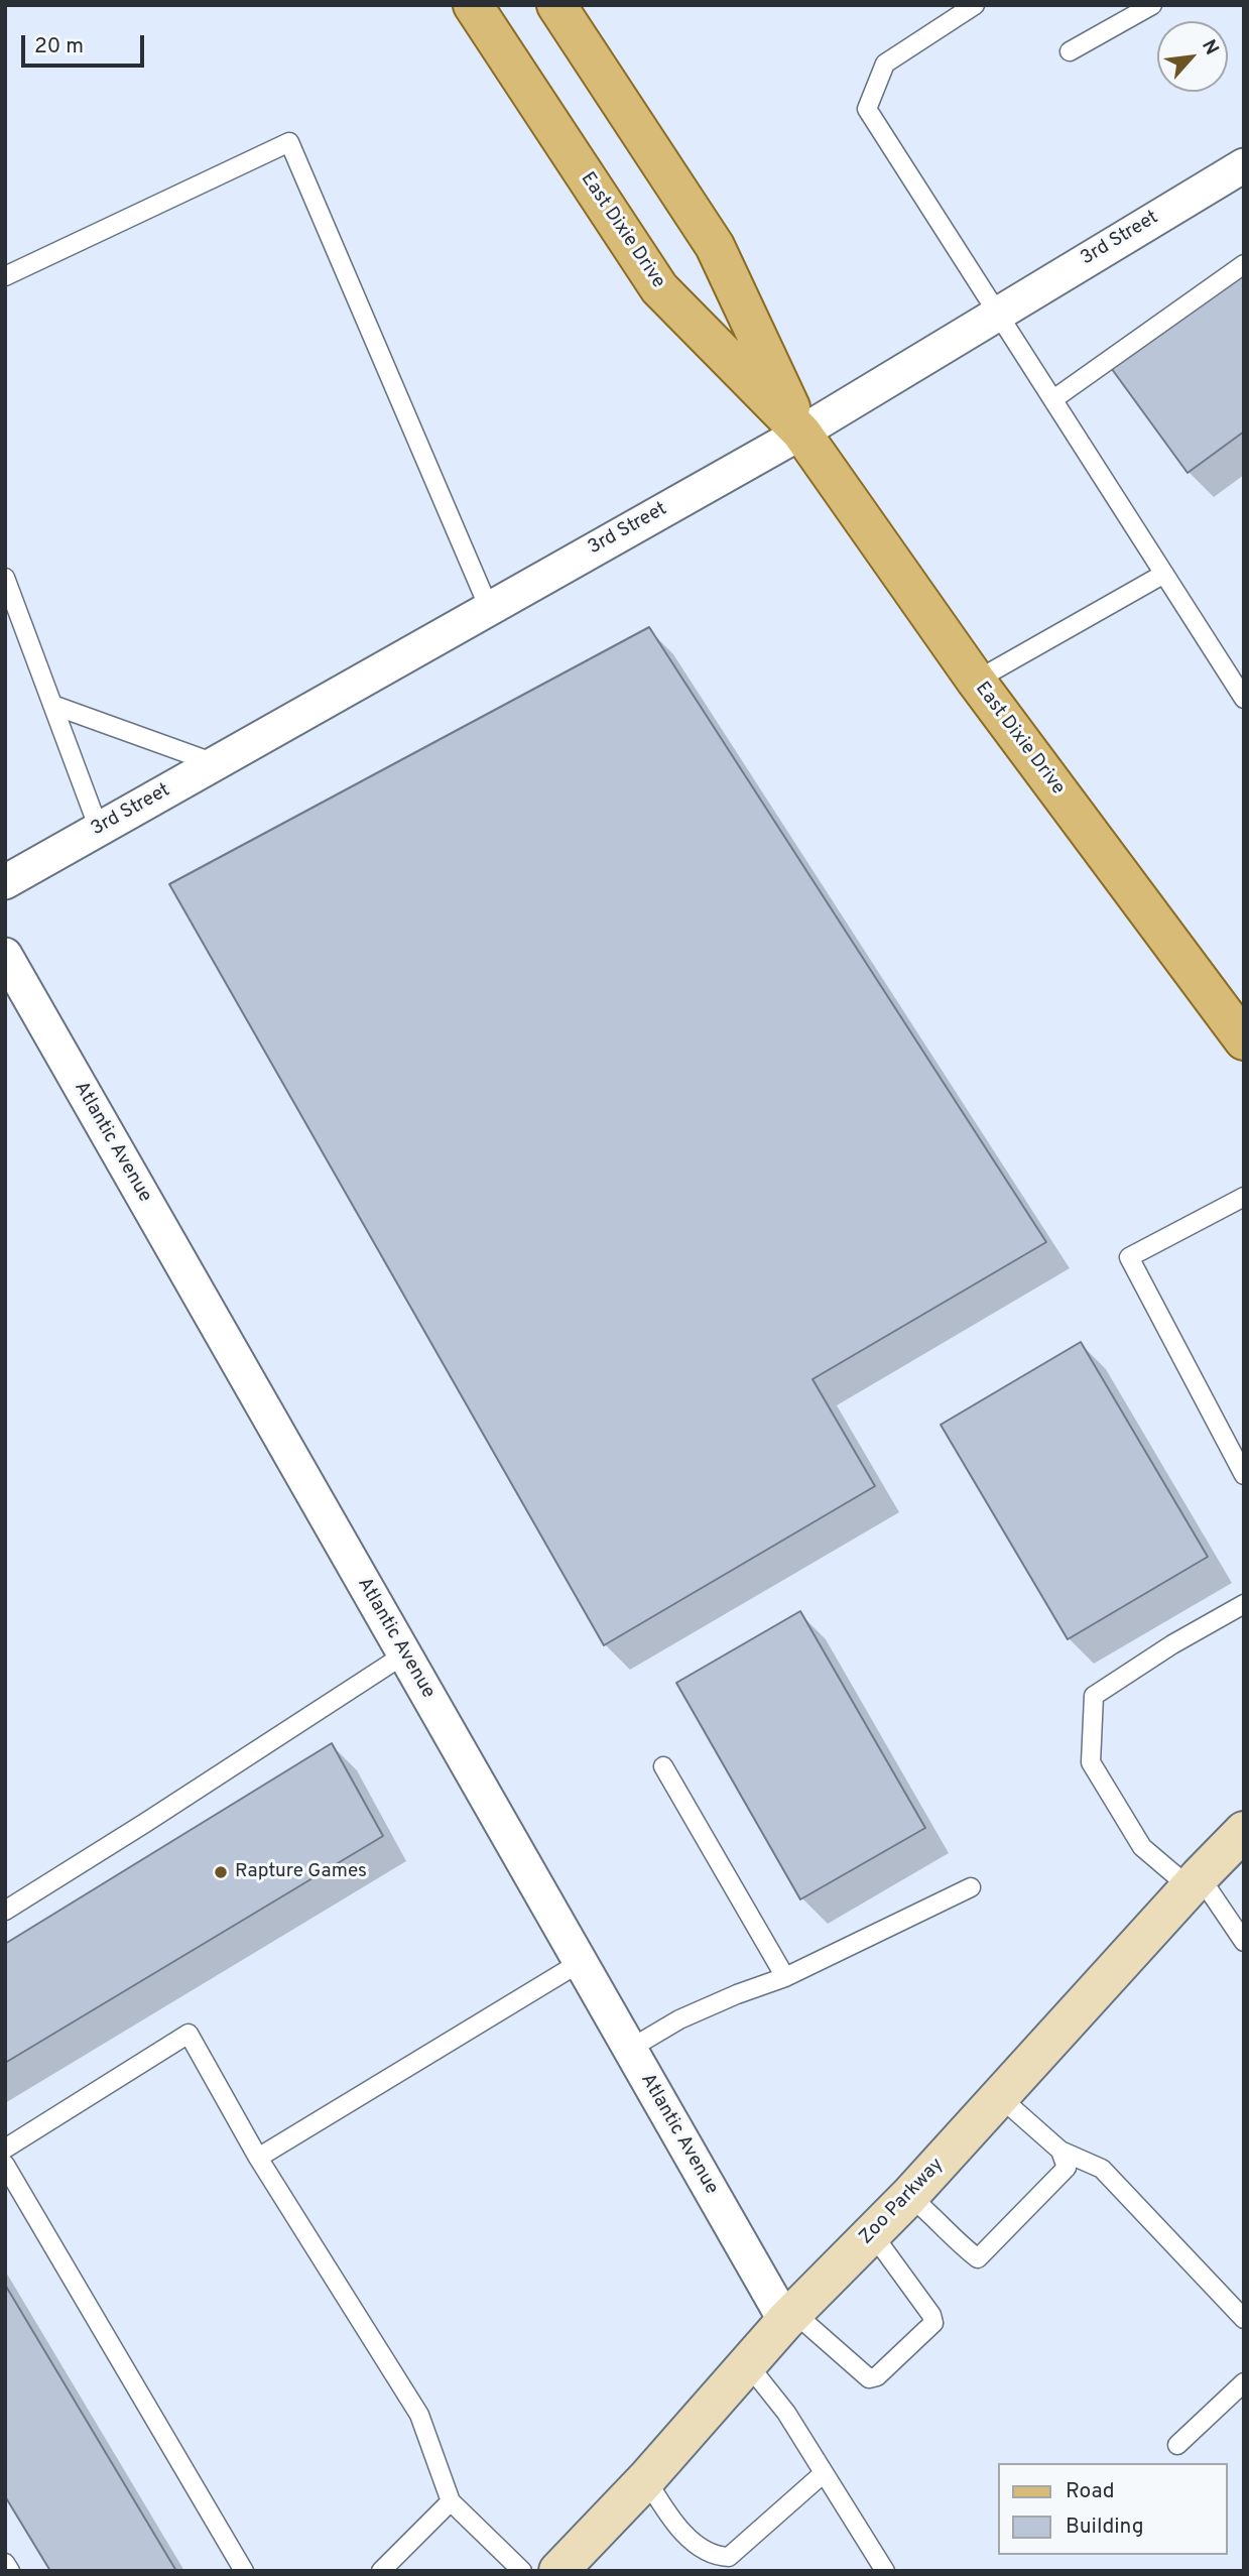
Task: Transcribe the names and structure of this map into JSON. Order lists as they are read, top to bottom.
{
  "streets": {
    "main road": ["East Dixie Drive", "Zoo Parkway"],
    "street": ["3rd Street", "Atlantic Avenue"]
  },
  "crossings": [
    ["East Dixie Drive", "3rd Street"],
    ["Atlantic Avenue", "Zoo Parkway"]
  ],
  "places": ["Rapture Games"],
  "legend": ["Road", "Building"],
  "scale_bar": "20 m",
  "north": "top right"
}
